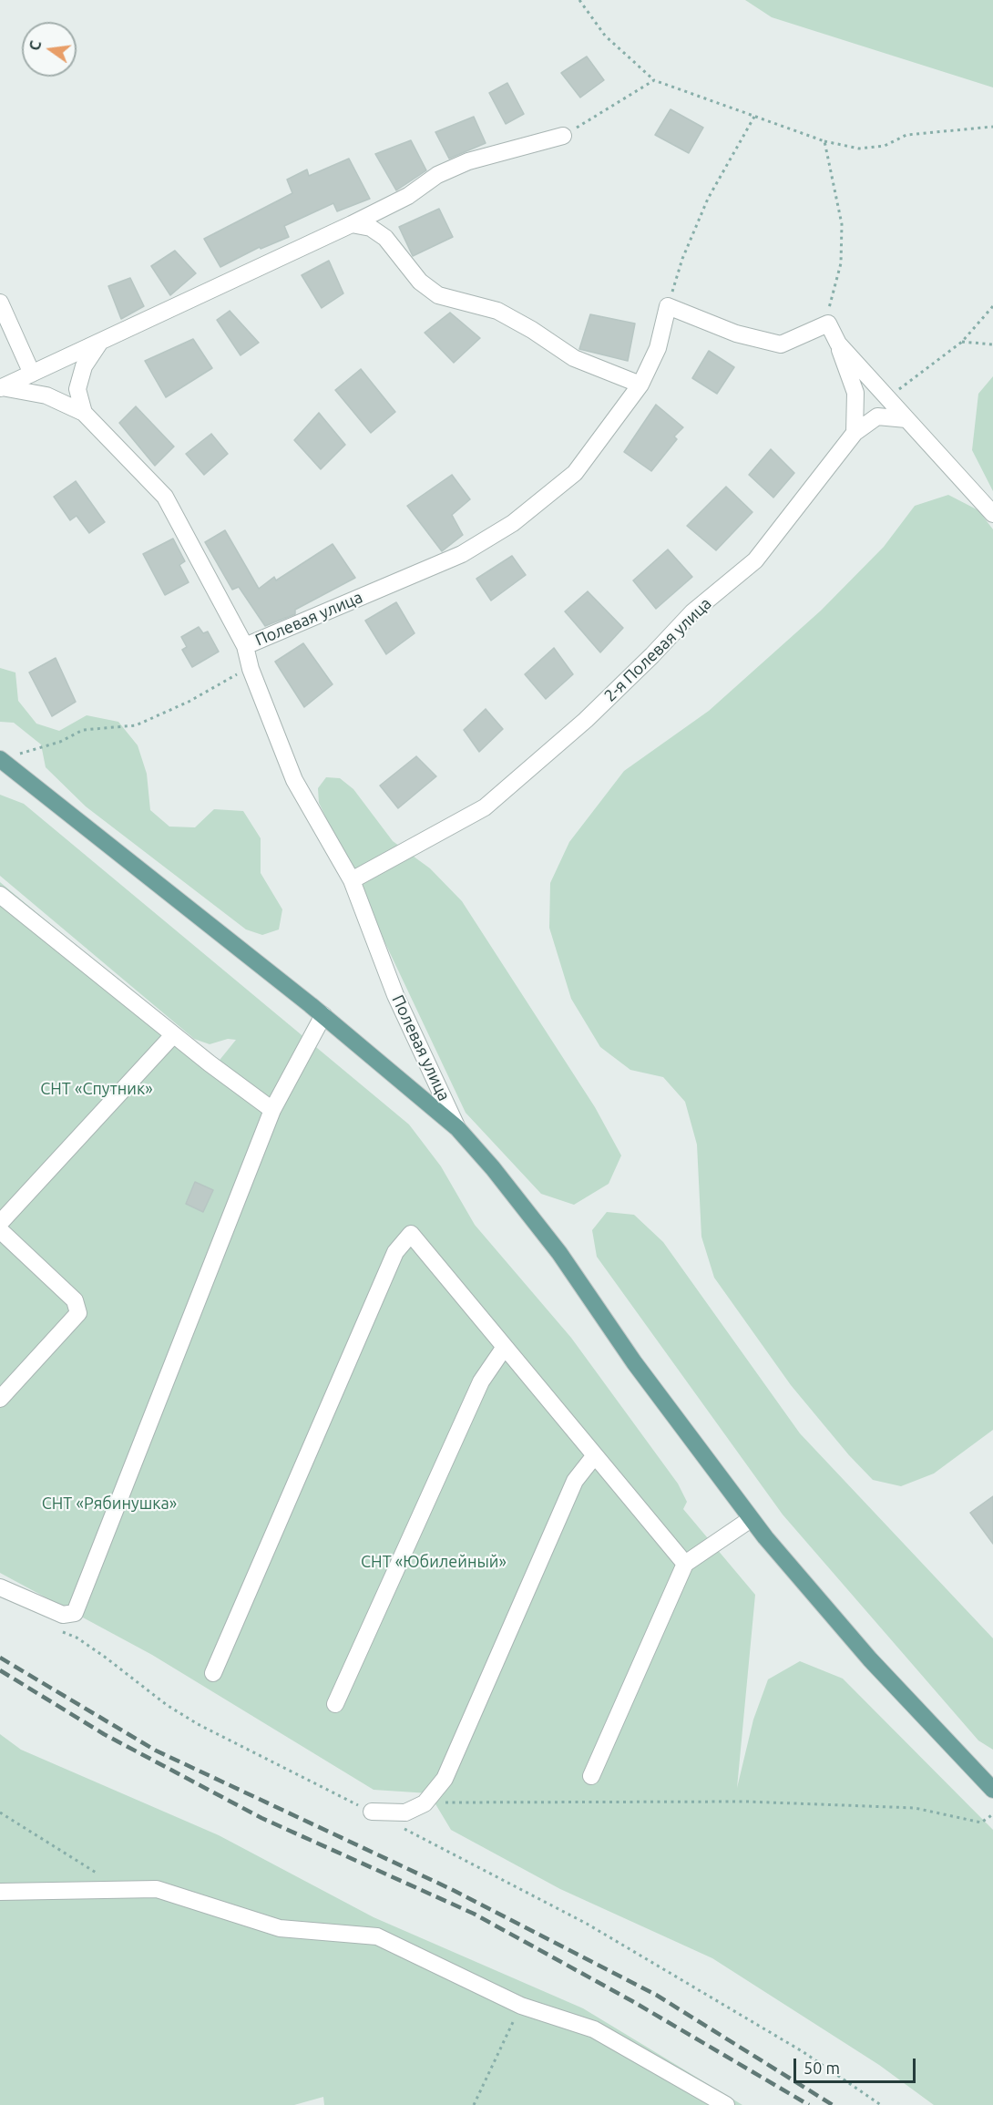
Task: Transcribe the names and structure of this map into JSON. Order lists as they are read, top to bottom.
{
  "streets": {
    "street": ["Полевая улица", "2-я Полевая улица"]
  },
  "crossings": [
    ["Полевая улица", "2-я Полевая улица"]
  ],
  "parks": ["СНТ «Спутник»", "СНТ «Рябинушка»", "СНТ «Юбилейный»"],
  "scale_bar": "50 m",
  "north": "left"
}
